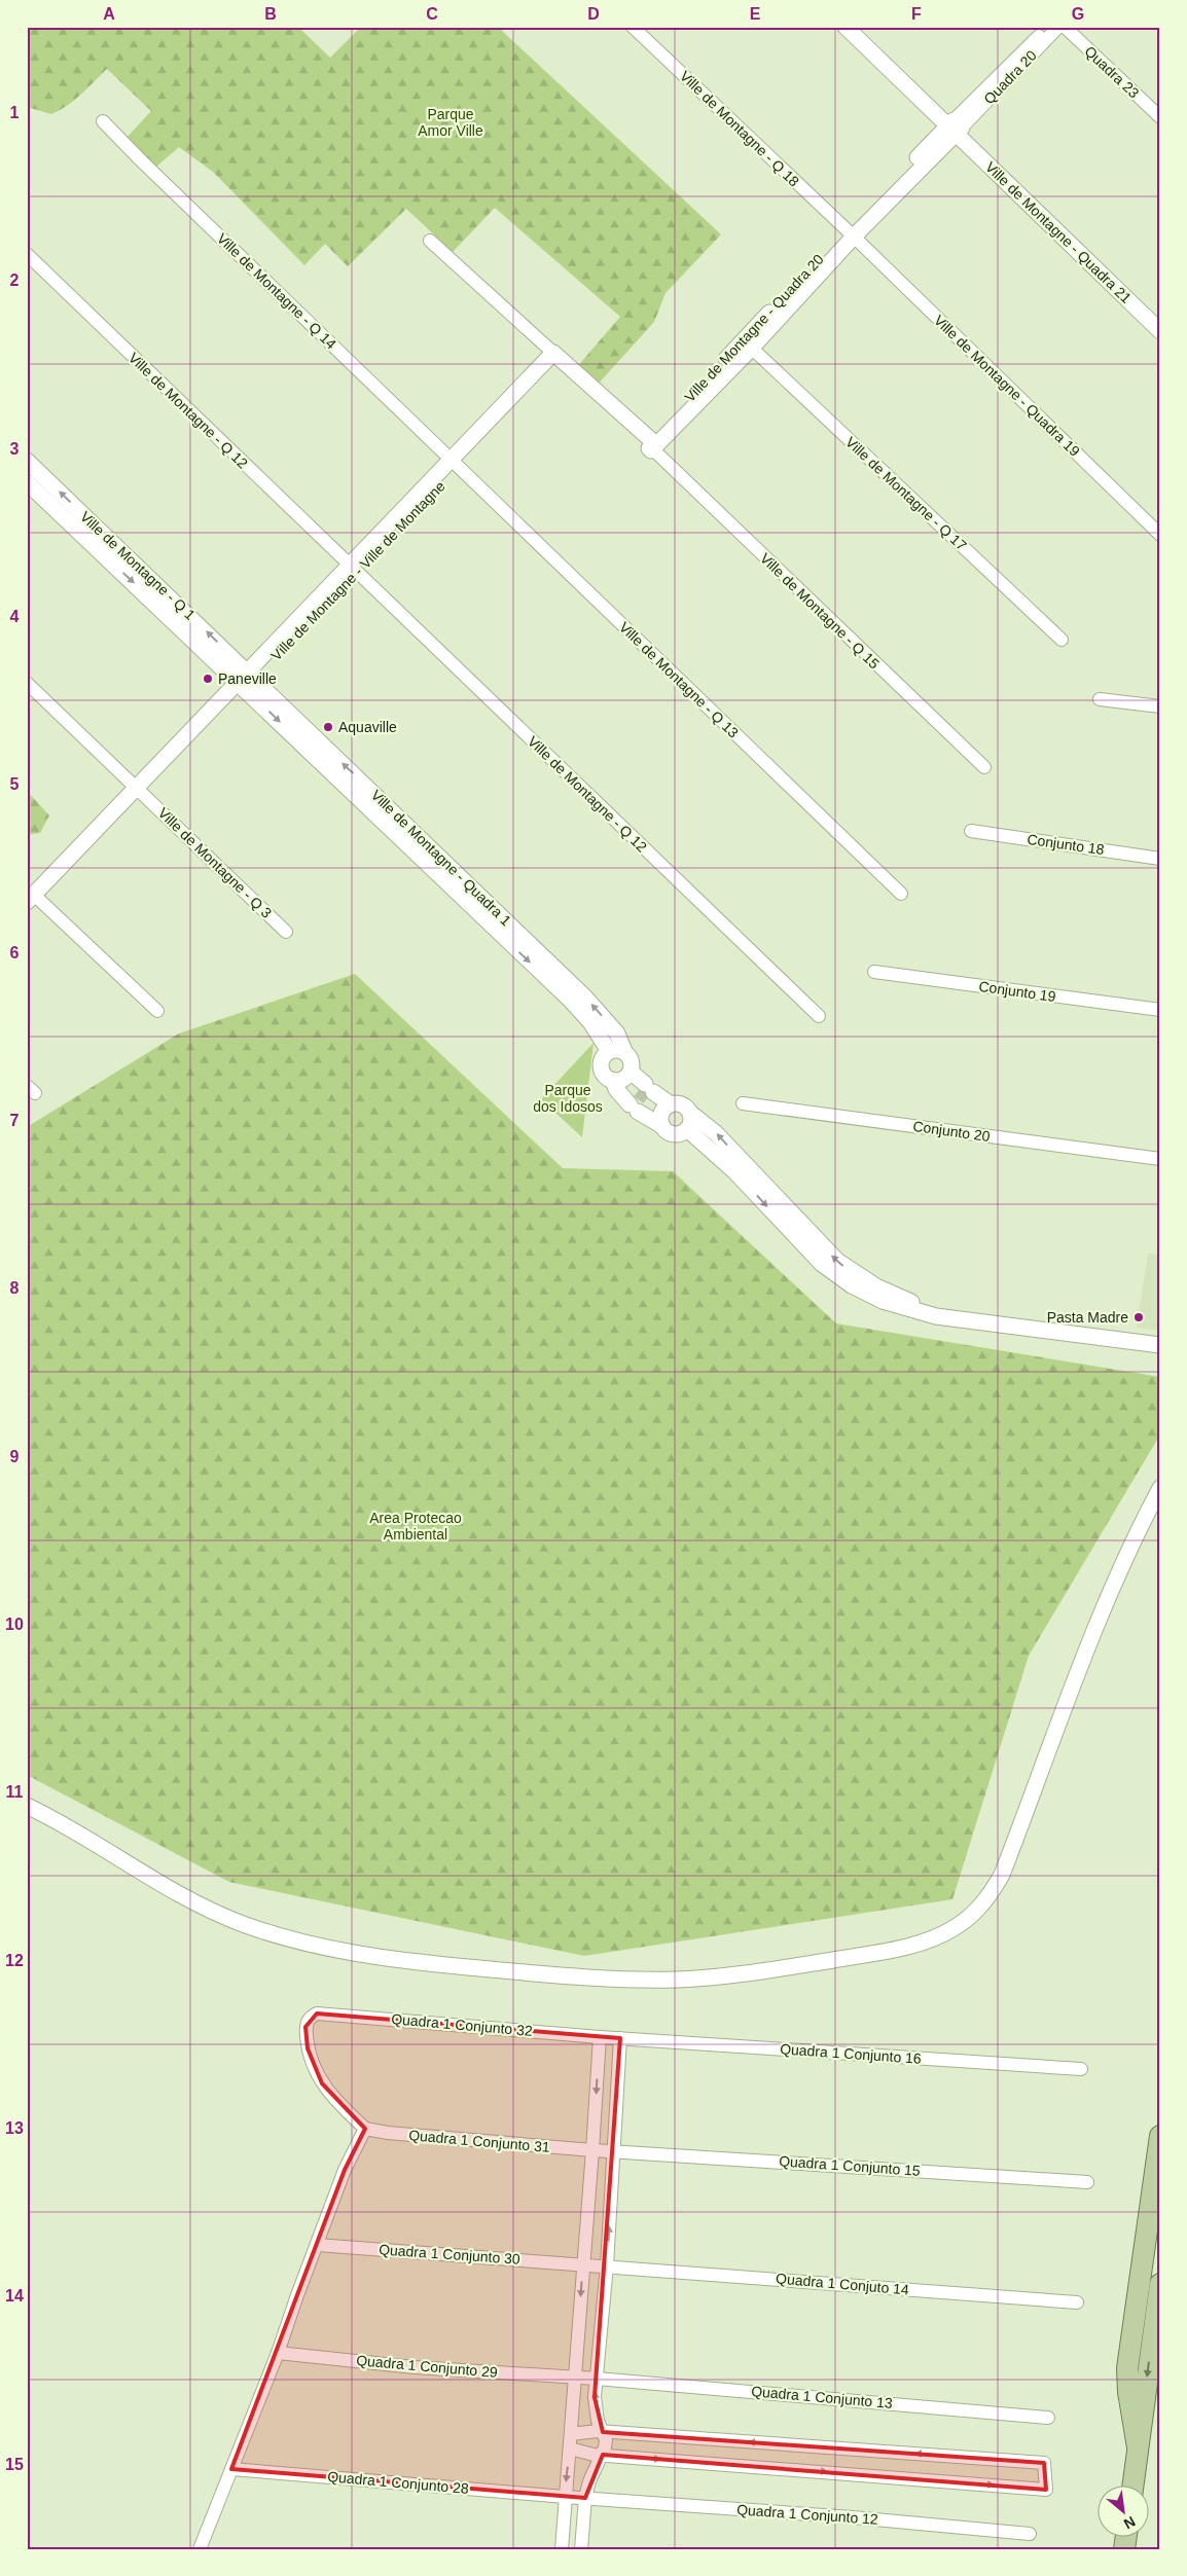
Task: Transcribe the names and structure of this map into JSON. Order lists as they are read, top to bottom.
{
  "streets": {
    "street": [
      "Quadra 23",
      "Quadra 20",
      "Ville de Montagne - Q 18",
      "Ville de Montagne - Quadra 21",
      "Ville de Montagne - Q 14",
      "Ville de Montagne - Quadra 20",
      "Ville de Montagne - Quadra 19",
      "Ville de Montagne - Q 12",
      "Ville de Montagne - Q 17",
      "Ville de Montagne - Q 1",
      "Ville de Montagne - Ville de Montagne",
      "Ville de Montagne - Q 15",
      "Ville de Montagne - Q 13",
      "Conjunto 18",
      "Ville de Montagne - Quadra 1",
      "Ville de Montagne - Q 3",
      "Conjunto 19",
      "Conjunto 20",
      "Quadra 1 Conjunto 32",
      "Quadra 1 Conjunto 16",
      "Quadra 1 Conjunto 31",
      "Quadra 1 Conjunto 15",
      "Quadra 1 Conjunto 30",
      "Quadra 1 Conjuto 14",
      "Quadra 1 Conjunto 29",
      "Quadra 1 Conjunto 13",
      "Quadra 1 Conjunto 28",
      "Quadra 1 Conjunto 12"
    ]
  },
  "crossings": [
    ["Quadra 20", "Ville de Montagne - Quadra 21"],
    ["Quadra 20", "Ville de Montagne - Quadra 20"],
    ["Ville de Montagne - Q 18", "Ville de Montagne - Quadra 20"],
    ["Ville de Montagne - Q 18", "Ville de Montagne - Quadra 19"],
    ["Ville de Montagne - Quadra 21", "Ville de Montagne - Quadra 20"],
    ["Ville de Montagne - Q 14", "Ville de Montagne - Ville de Montagne"],
    ["Ville de Montagne - Q 14", "Ville de Montagne - Q 13"],
    ["Ville de Montagne - Quadra 20", "Ville de Montagne - Quadra 19"],
    ["Ville de Montagne - Quadra 20", "Ville de Montagne - Q 17"],
    ["Ville de Montagne - Quadra 20", "Ville de Montagne - Q 15"],
    ["Ville de Montagne - Q 12", "Ville de Montagne - Ville de Montagne"],
    ["Ville de Montagne - Q 1", "Ville de Montagne - Ville de Montagne"],
    ["Ville de Montagne - Q 1", "Ville de Montagne - Quadra 1"],
    ["Ville de Montagne - Ville de Montagne", "Ville de Montagne - Q 13"],
    ["Ville de Montagne - Ville de Montagne", "Ville de Montagne - Quadra 1"],
    ["Ville de Montagne - Ville de Montagne", "Ville de Montagne - Q 3"],
    ["Quadra 1 Conjunto 32", "Quadra 1 Conjunto 16"],
    ["Quadra 1 Conjunto 32", "Quadra 1 Conjunto 31"],
    ["Quadra 1 Conjunto 31", "Quadra 1 Conjunto 15"],
    ["Quadra 1 Conjunto 30", "Quadra 1 Conjuto 14"],
    ["Quadra 1 Conjunto 29", "Quadra 1 Conjunto 13"],
    ["Quadra 1 Conjunto 28", "Quadra 1 Conjunto 12"]
  ],
  "parks": ["Parque Amor Ville", "Parque dos Idosos", "Area Protecao Ambiental"],
  "places": ["Paneville", "Aquaville", "Pasta Madre"],
  "north": "bottom right",
  "grid": {
    "columns": [
      "A",
      "B",
      "C",
      "D",
      "E",
      "F",
      "G"
    ],
    "rows": [
      "1",
      "2",
      "3",
      "4",
      "5",
      "6",
      "7",
      "8",
      "9",
      "10",
      "11",
      "12",
      "13",
      "14",
      "15"
    ]
  }
}
